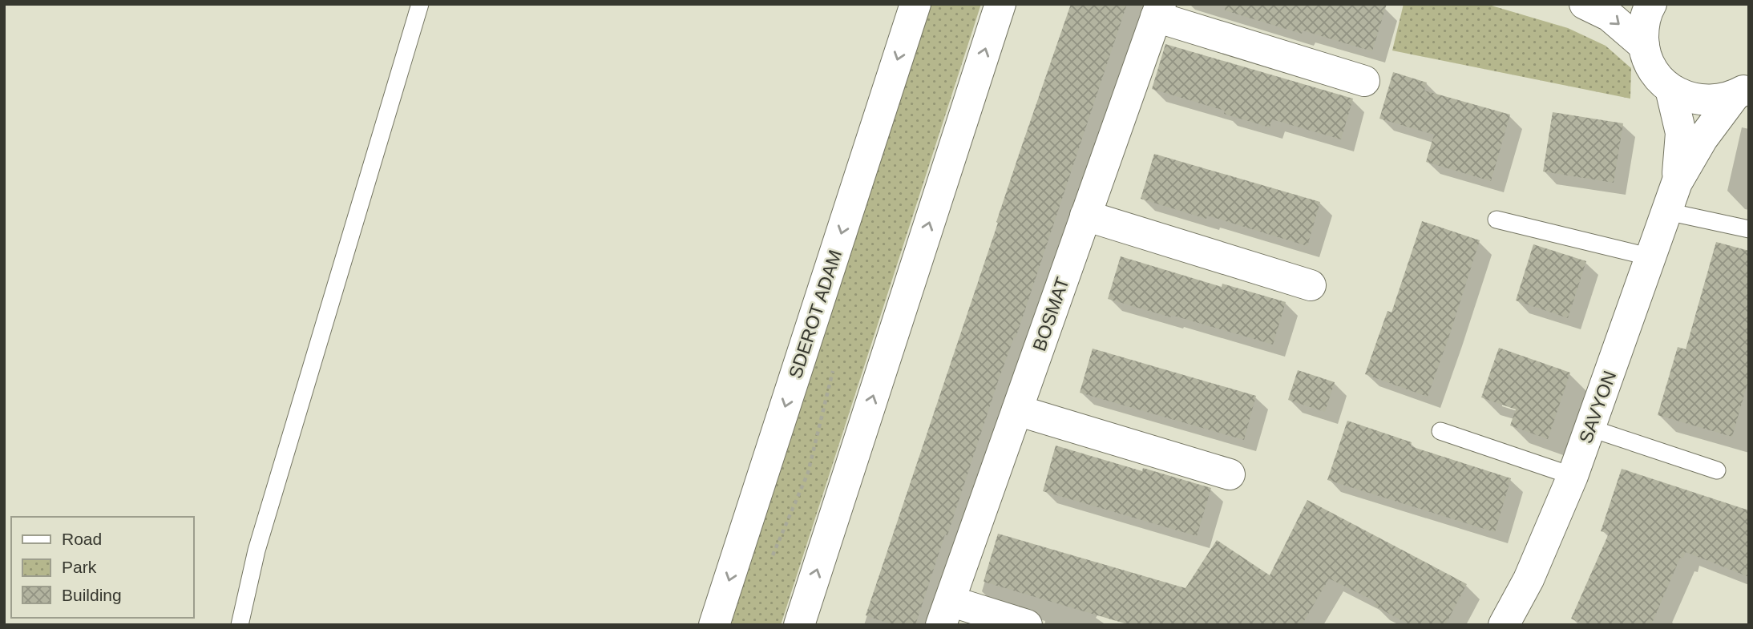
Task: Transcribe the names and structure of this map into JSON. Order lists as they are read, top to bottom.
{
  "streets": {
    "street": ["SDEROT ADAM", "BOSMAT", "SAVYON"]
  },
  "legend": ["Road", "Park", "Building"]
}
